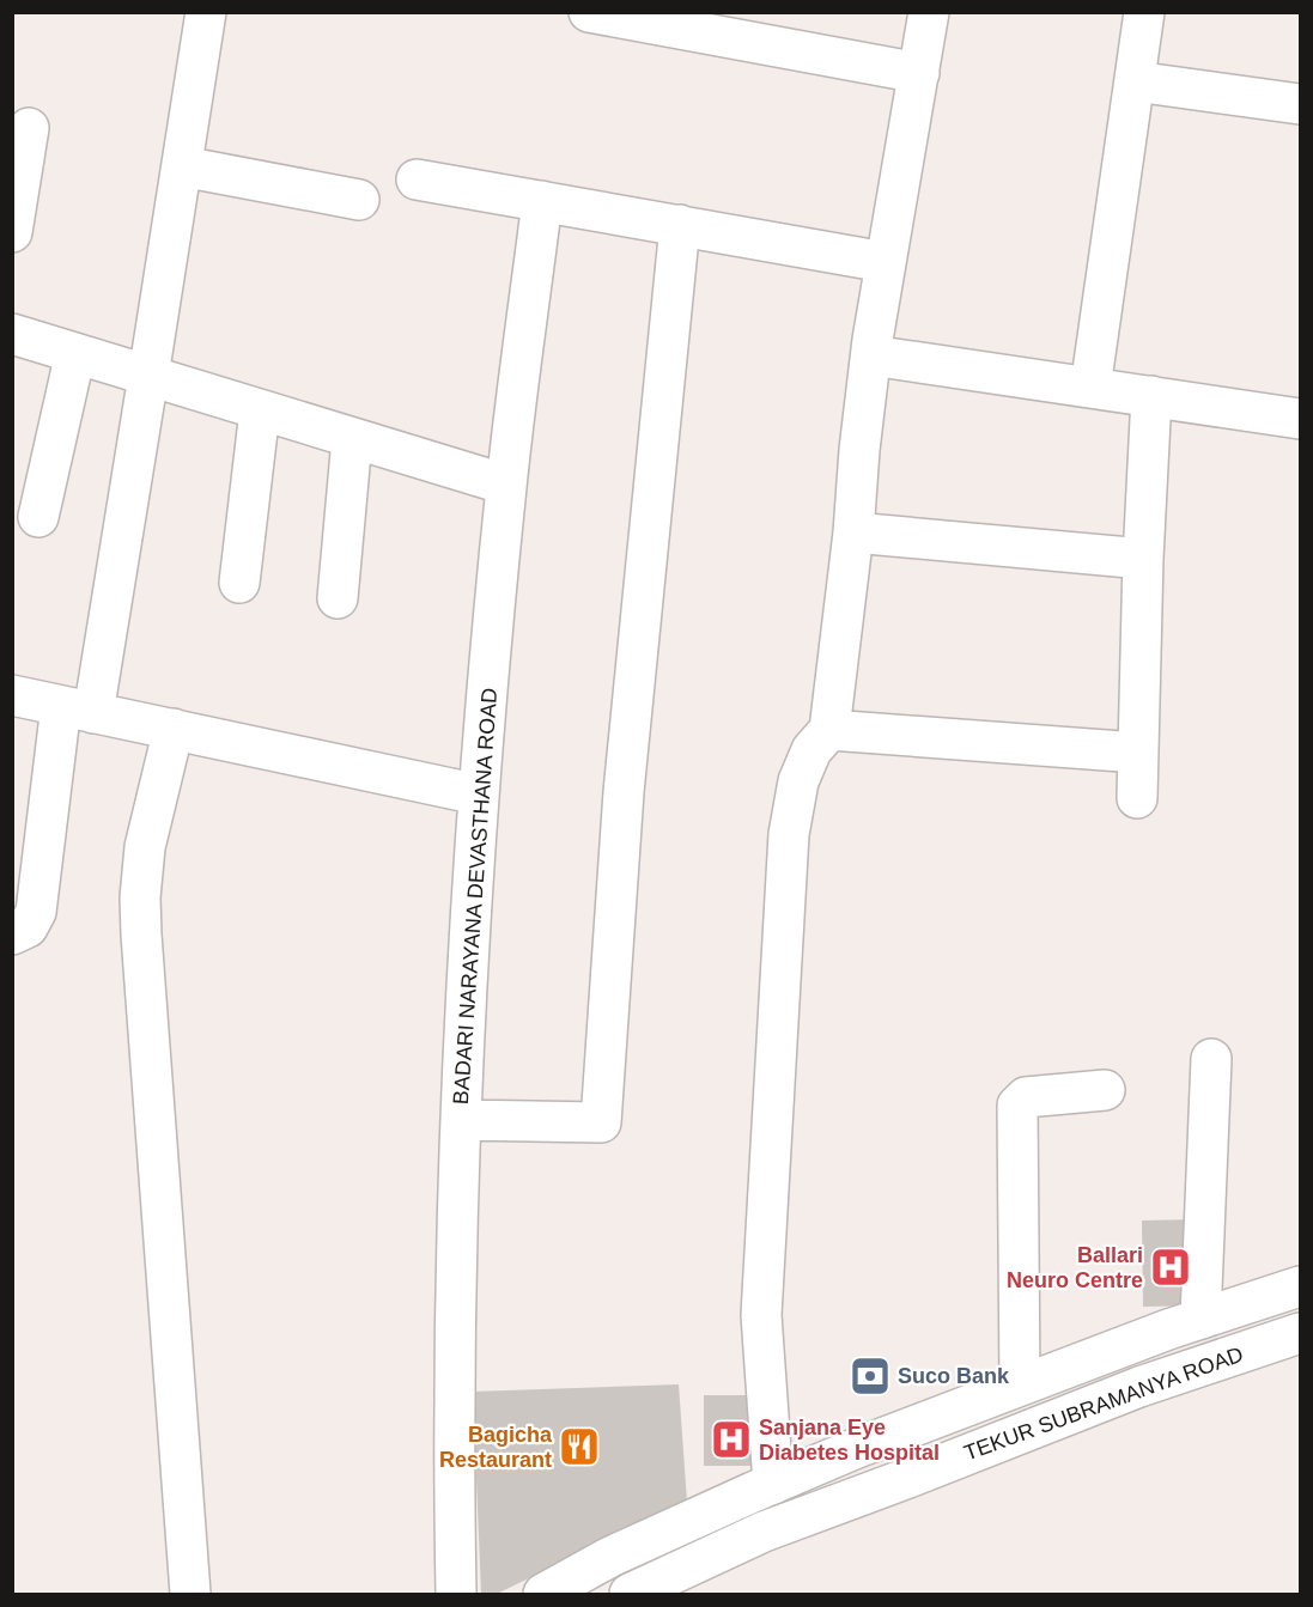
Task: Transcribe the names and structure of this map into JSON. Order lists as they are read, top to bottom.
{
  "streets": {
    "street": ["BADARI NARAYANA DEVASTHANA ROAD", "TEKUR SUBRAMANYA ROAD"]
  },
  "places": {
    "hospital": ["Ballari Neuro Centre", "Sanjana Eye Diabetes Hospital"],
    "bank": ["Suco Bank"],
    "restaurant": ["Bagicha Restaurant"]
  }
}
